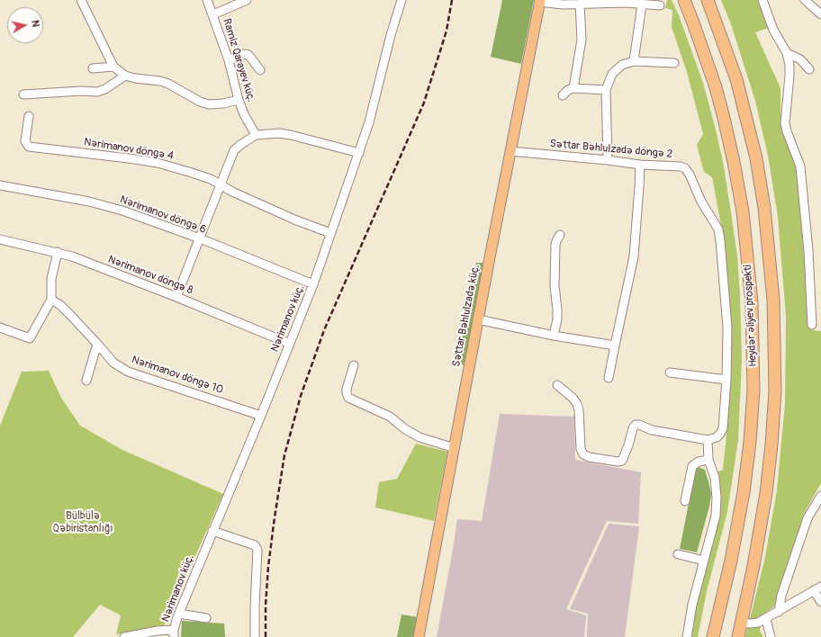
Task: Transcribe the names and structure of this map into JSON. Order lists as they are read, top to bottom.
{
  "streets": {
    "highway": ["Heydər Əliyev prospekti"],
    "main road": ["Səttar Bəhlulzadə küç."],
    "street": [
      "Ramiz Qarayev küç.",
      "Nərimanov döngə 4",
      "Səttar Bəhlulzadə döngə 2",
      "Nərimanov döngə 6",
      "Nərimanov döngə 8",
      "Nərimanov küç.",
      "Nərimanov döngə 10"
    ]
  },
  "crossings": [
    ["Nərimanov döngə 4", "Nərimanov küç."],
    ["Səttar Bəhlulzadə döngə 2", "Səttar Bəhlulzadə küç."],
    ["Nərimanov döngə 6", "Nərimanov küç."],
    ["Nərimanov döngə 8", "Nərimanov küç."],
    ["Nərimanov küç.", "Nərimanov döngə 10"]
  ],
  "parks": ["Bülbülə Qəbiristanlığı"],
  "north": "right"
}
